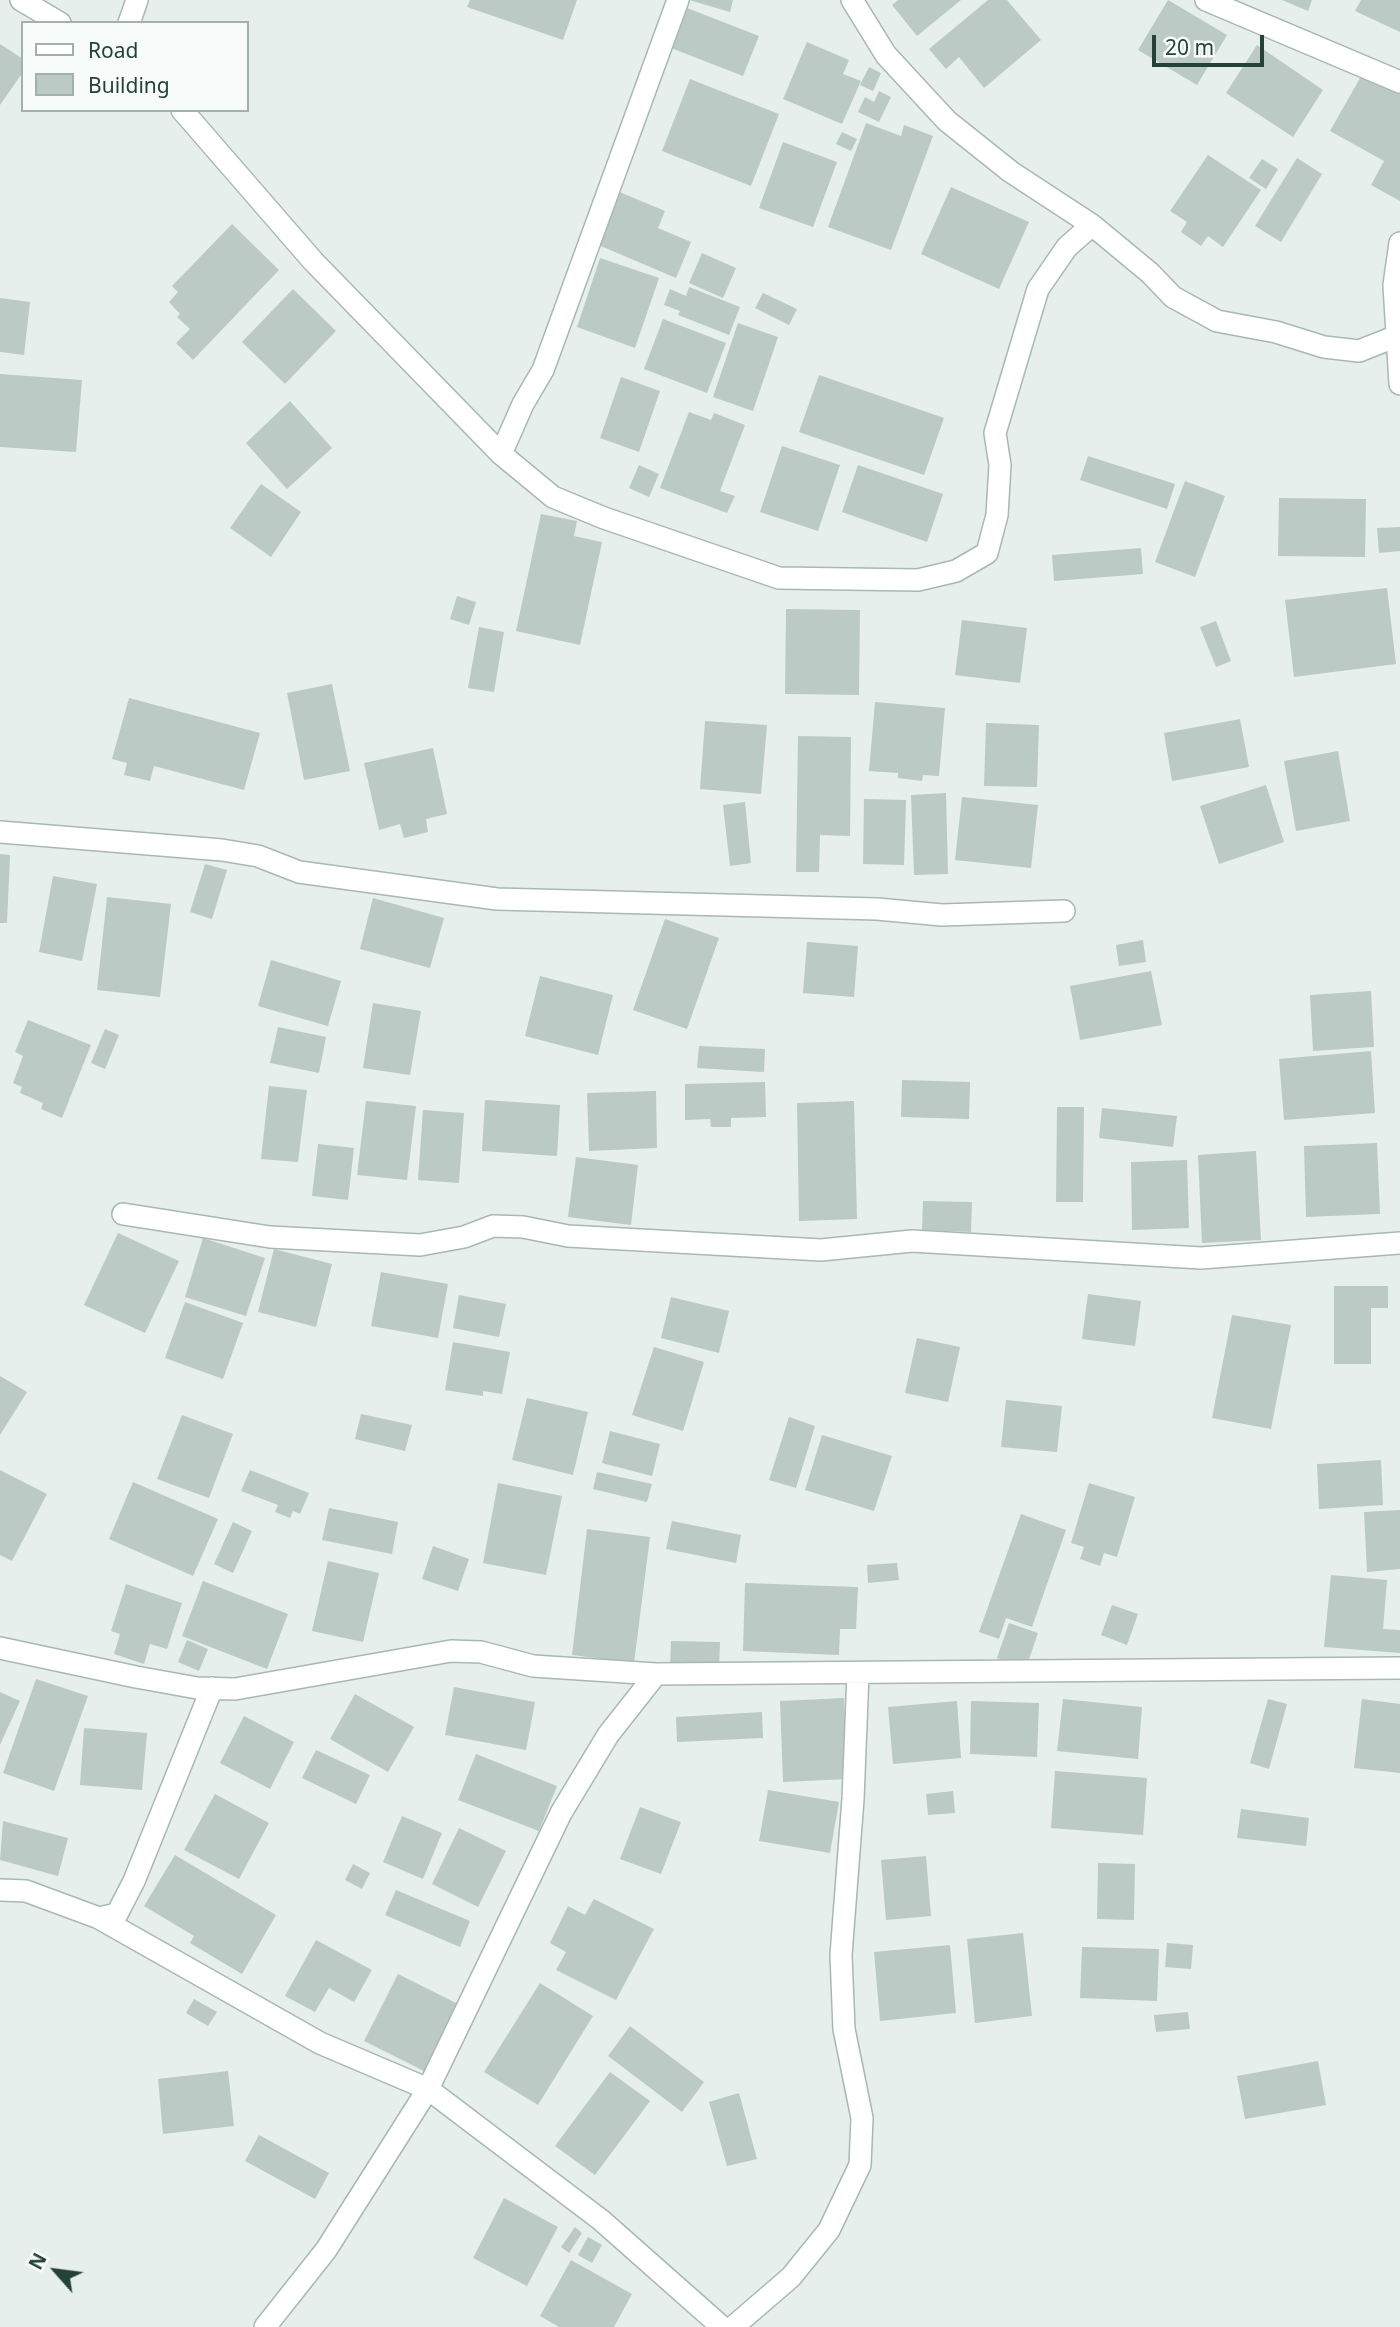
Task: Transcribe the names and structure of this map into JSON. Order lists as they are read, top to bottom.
{
  "legend": ["Road", "Building"],
  "scale_bar": "20 m",
  "north": "top left"
}
